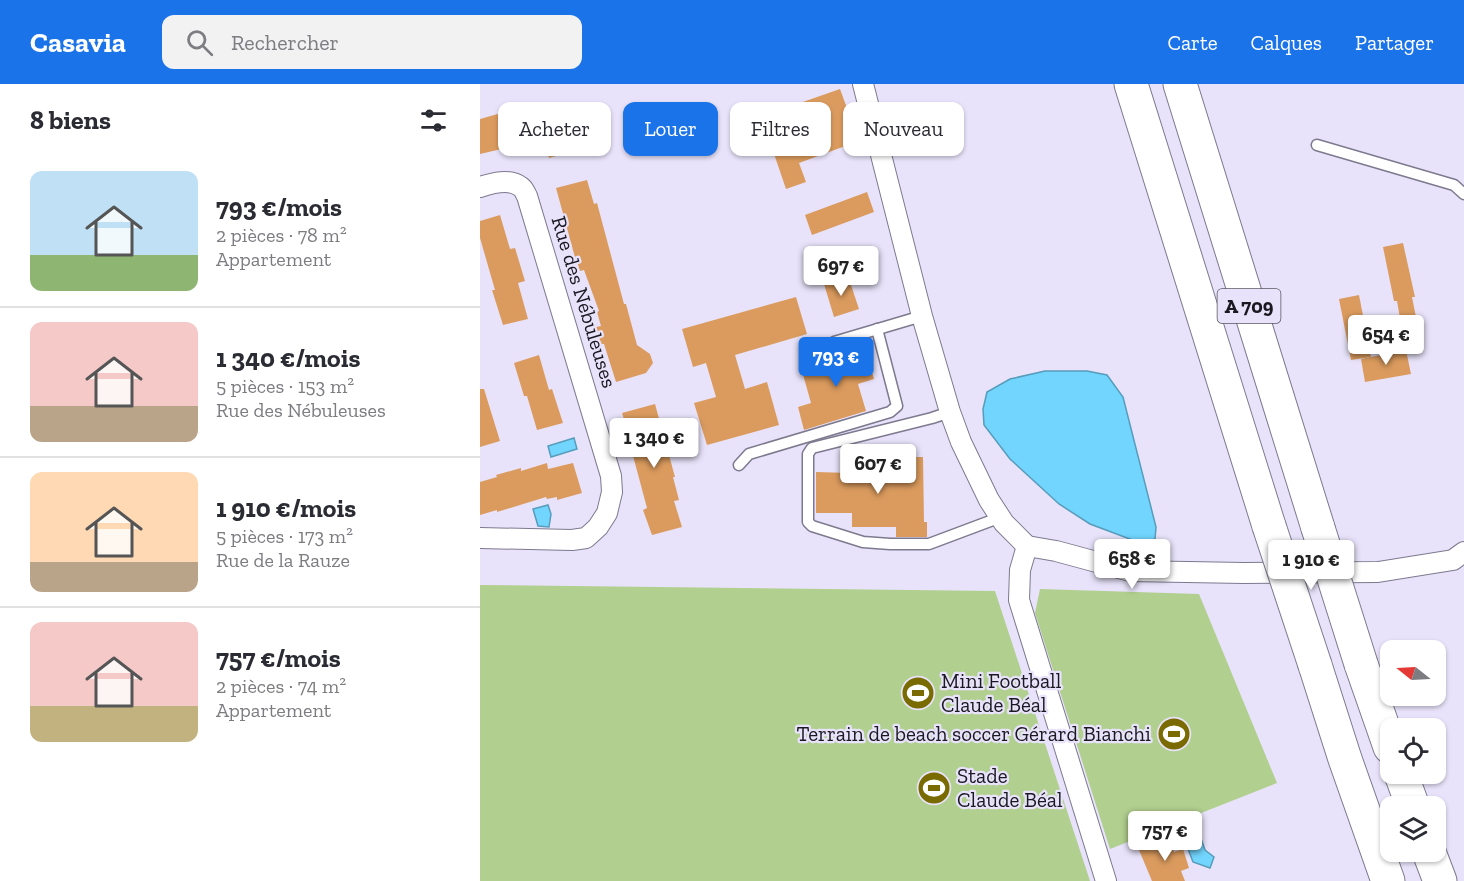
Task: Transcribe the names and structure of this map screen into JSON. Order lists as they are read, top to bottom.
{
  "streets": {
    "highway": ["A 709"],
    "street": ["Rue des Nébuleuses"]
  },
  "places": {
    "sports": ["Mini Football Claude Béal", "Terrain de beach soccer Gérard Bianchi", "Stade Claude Béal"]
  },
  "north": "left",
  "page": {
    "header": "Casavia",
    "search": "Rechercher",
    "nav": ["Carte", "Calques", "Partager"],
    "heading": "8 biens",
    "chip": [
      "Acheter",
      "Louer",
      "Filtres",
      "Nouveau"
    ],
    "list": [
      {
        "name": "793 €/mois",
        "note": "2 pièces · 78 m² · Appartement"
      },
      {
        "name": "1 340 €/mois",
        "note": "5 pièces · 153 m² · Rue des Nébuleuses"
      },
      {
        "name": "1 910 €/mois",
        "note": "5 pièces · 173 m² · Rue de la Rauze"
      },
      {
        "name": "757 €/mois",
        "note": "2 pièces · 74 m² · Appartement"
      }
    ],
    "price": [
      "697 €",
      "654 €",
      "793 €",
      "1 340 €",
      "607 €",
      "658 €",
      "1 910 €",
      "757 €"
    ]
  }
}
